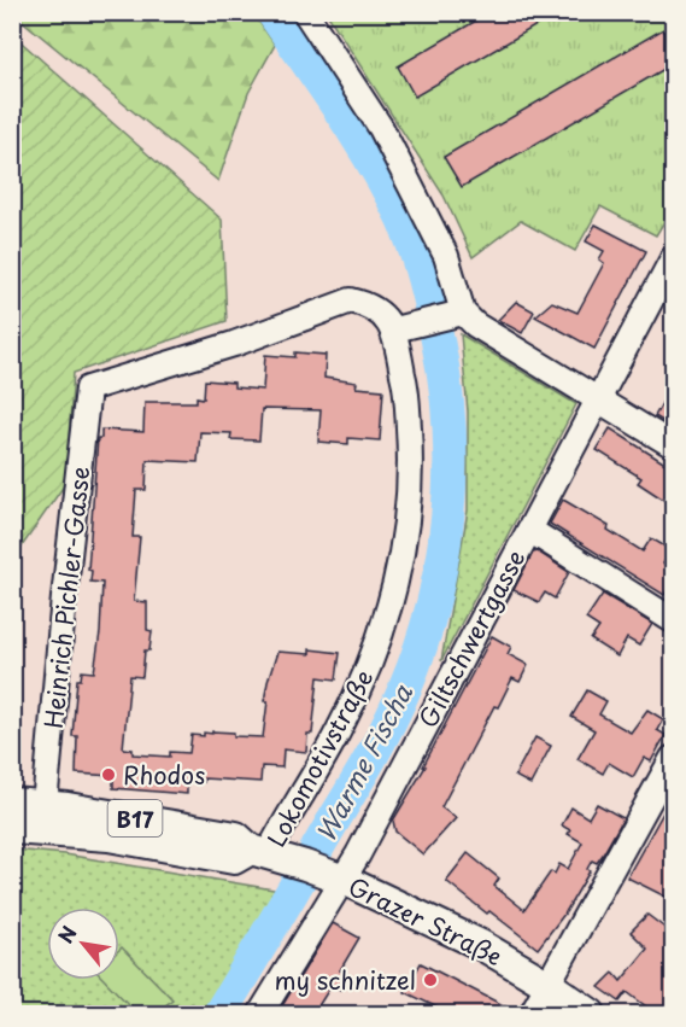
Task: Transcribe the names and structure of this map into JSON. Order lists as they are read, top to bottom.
{
  "streets": {
    "main road": ["B17", "Grazer Straße"],
    "street": ["Heinrich Pichler-Gasse", "Giltschwertgasse", "Lokomotivstraße"]
  },
  "crossings": [
    ["Heinrich Pichler-Gasse", "Lokomotivstraße"],
    ["Heinrich Pichler-Gasse", "Grazer Straße"],
    ["Giltschwertgasse", "Lokomotivstraße"],
    ["Giltschwertgasse", "B17"],
    ["Giltschwertgasse", "Grazer Straße"],
    ["Lokomotivstraße", "B17"],
    ["Lokomotivstraße", "Grazer Straße"],
    ["B17", "Grazer Straße"]
  ],
  "water": ["Warme Fischa"],
  "places": ["Rhodos", "my schnitzel"],
  "north": "top left"
}
